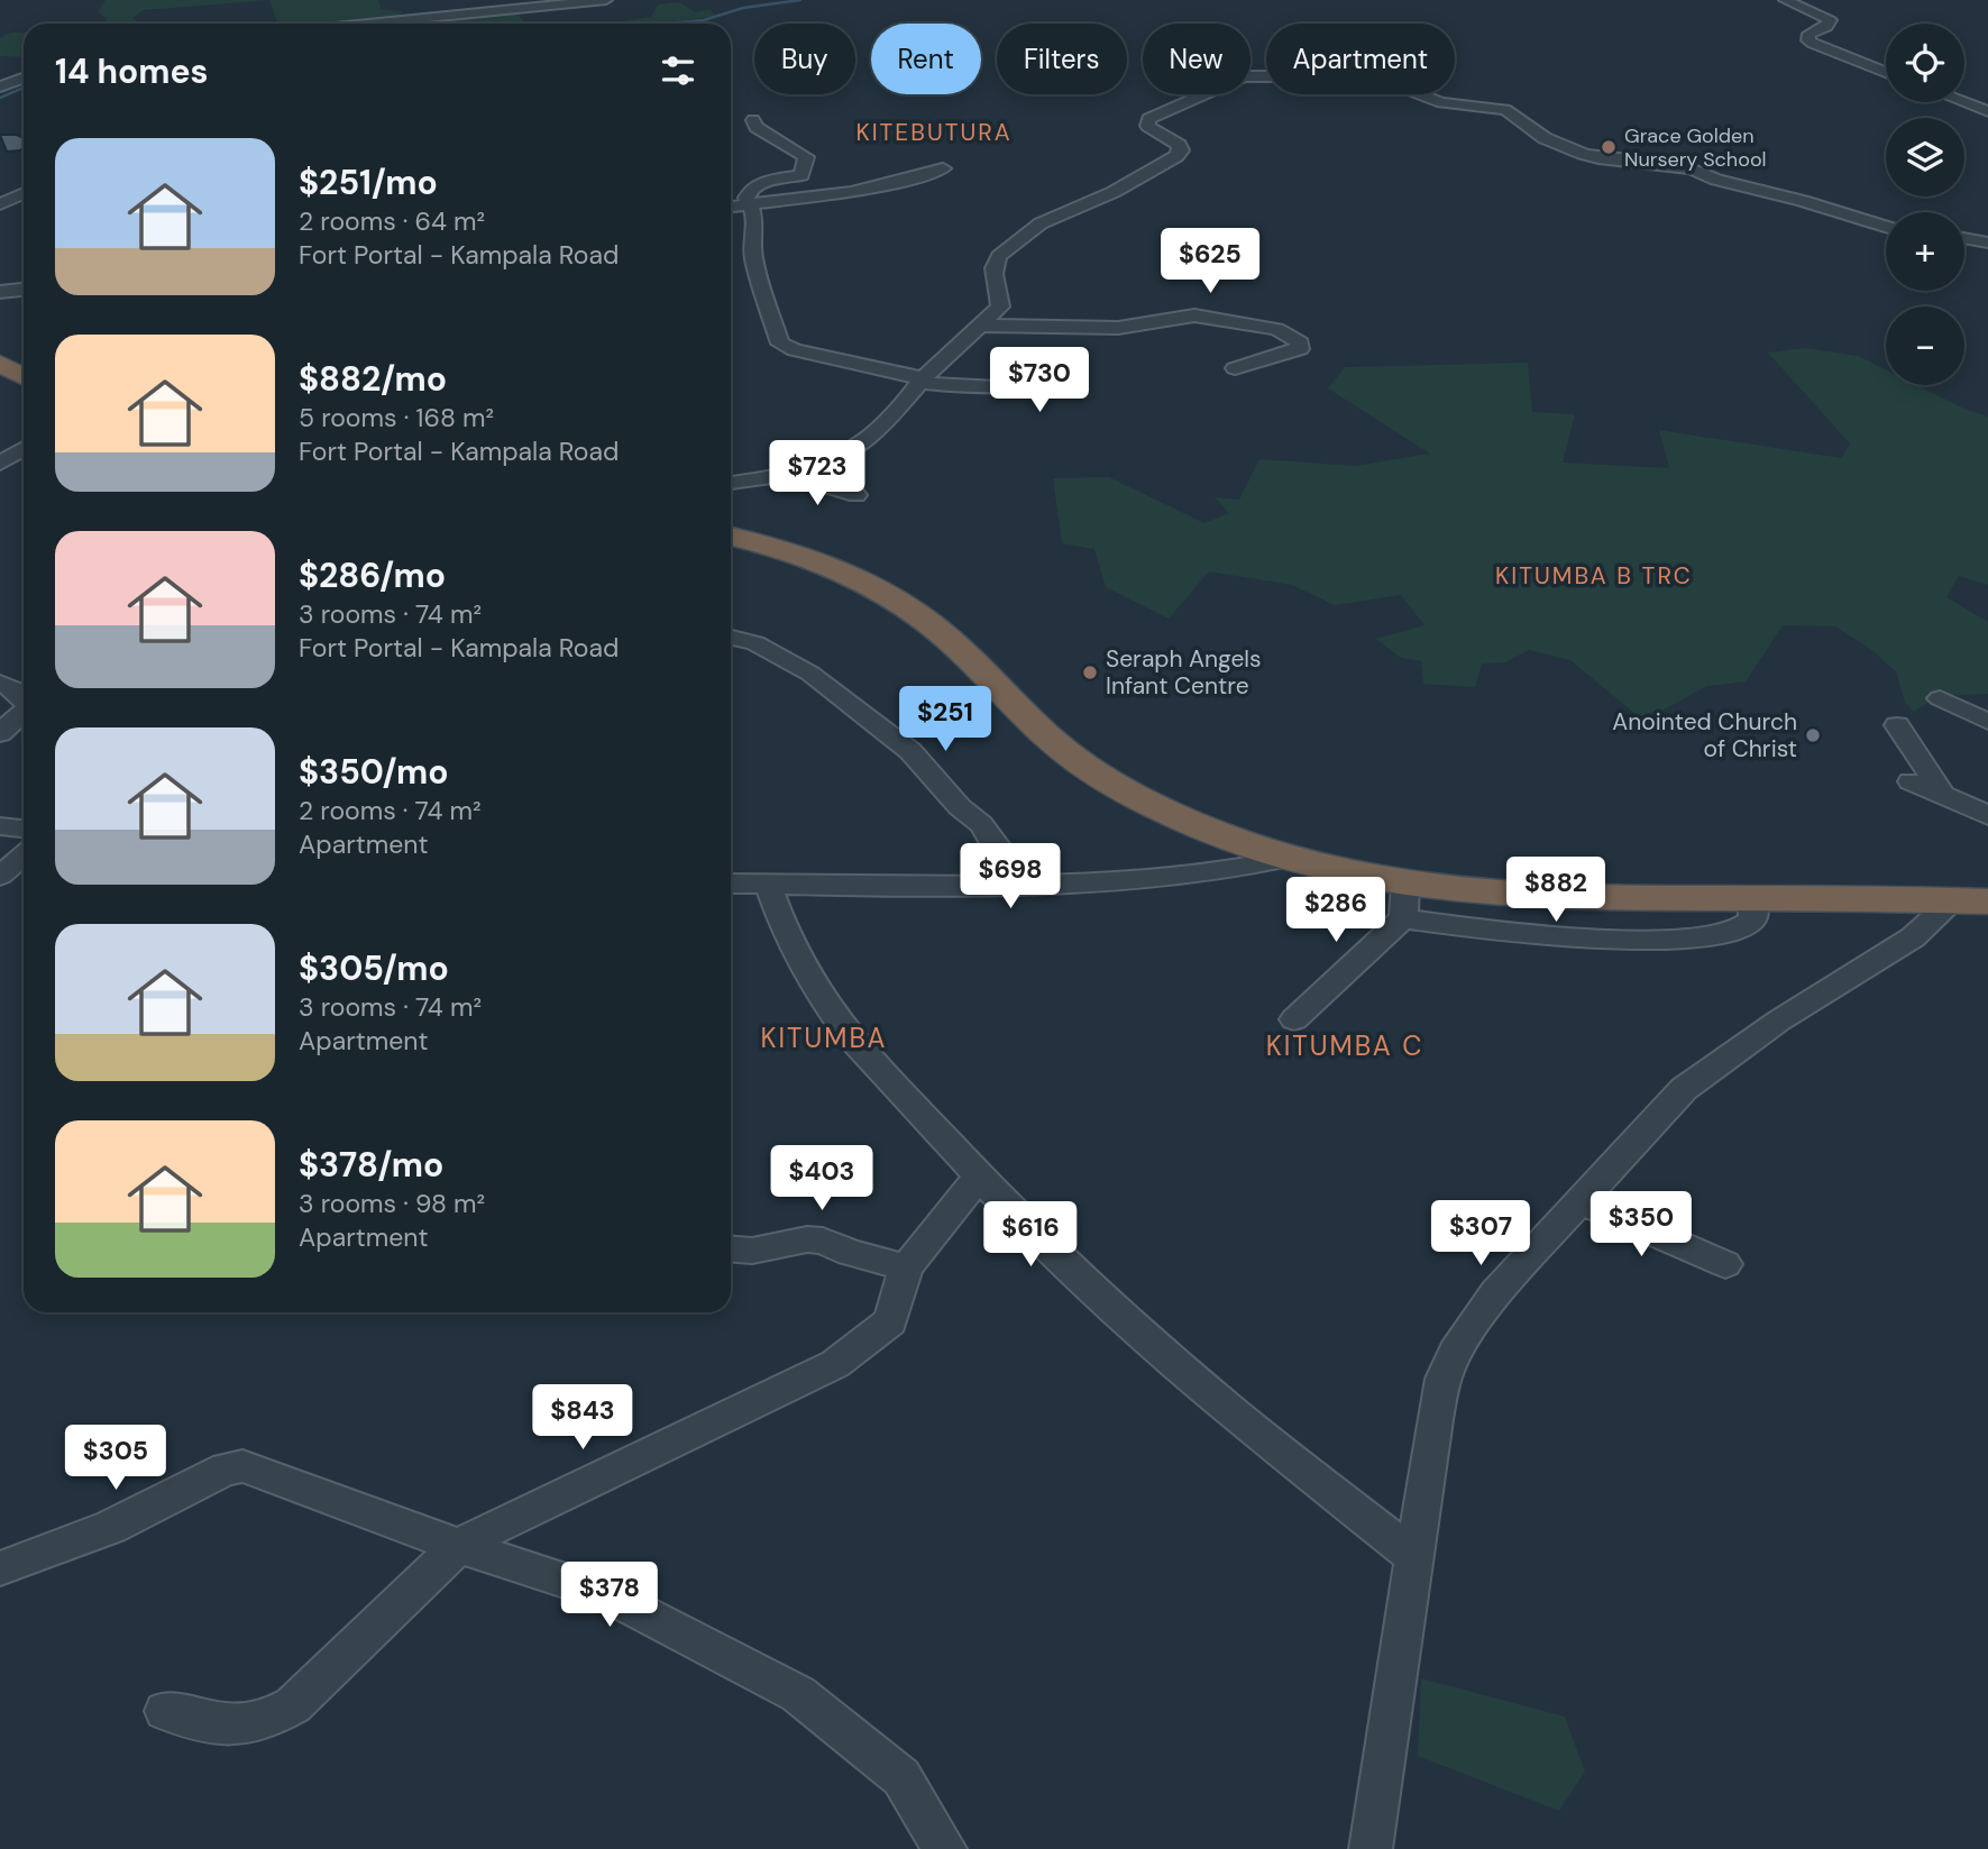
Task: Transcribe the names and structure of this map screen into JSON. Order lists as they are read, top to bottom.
{
  "districts": [
    "KITEBUTURA",
    "KITUMBA B TRC",
    "KITUMBA",
    "KITUMBA C"
  ],
  "places": ["Grace Golden Nursery School", "Seraph Angels Infant Centre", "Anointed Church of Christ"],
  "page": {
    "map_buttons": ["+", "−"],
    "chip": [
      "Buy",
      "Rent",
      "Filters",
      "New",
      "Apartment"
    ],
    "heading": "14 homes",
    "list": [
      {
        "name": "$251/mo",
        "note": "2 rooms · 64 m² · Fort Portal - Kampala Road"
      },
      {
        "name": "$882/mo",
        "note": "5 rooms · 168 m² · Fort Portal - Kampala Road"
      },
      {
        "name": "$286/mo",
        "note": "3 rooms · 74 m² · Fort Portal - Kampala Road"
      },
      {
        "name": "$350/mo",
        "note": "2 rooms · 74 m² · Apartment"
      },
      {
        "name": "$305/mo",
        "note": "3 rooms · 74 m² · Apartment"
      },
      {
        "name": "$378/mo",
        "note": "3 rooms · 98 m² · Apartment"
      }
    ],
    "price": [
      "$625",
      "$730",
      "$723",
      "$251",
      "$698",
      "$882",
      "$286",
      "$403",
      "$350",
      "$307",
      "$616",
      "$843",
      "$305",
      "$378"
    ]
  }
}
